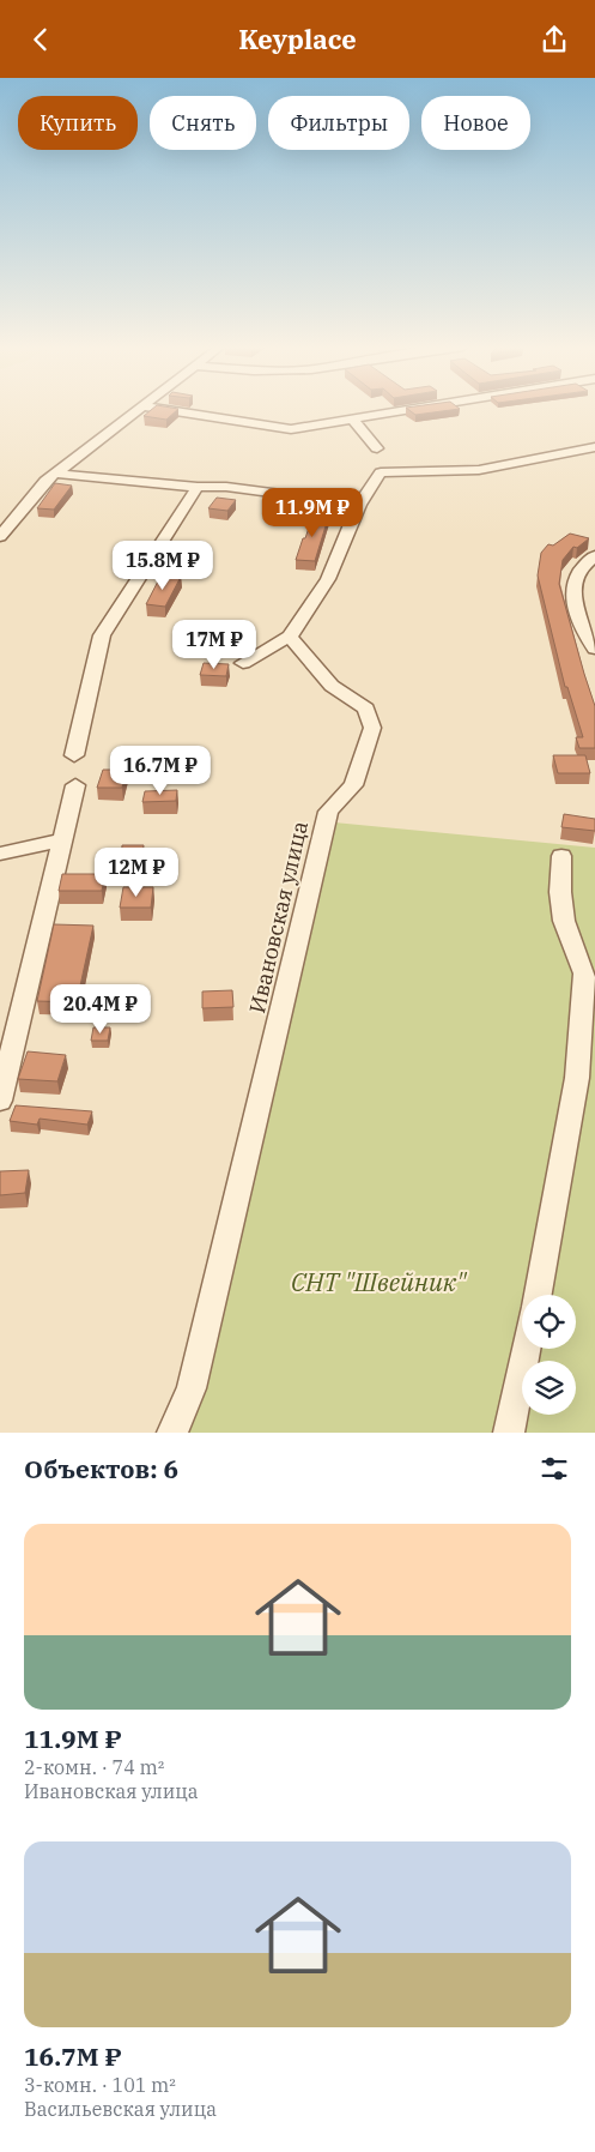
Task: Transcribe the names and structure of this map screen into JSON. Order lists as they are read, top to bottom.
{
  "streets": {
    "street": ["Ивановская улица"]
  },
  "parks": ["СНТ \"Швейник\""],
  "page": {
    "header": "Keyplace",
    "chip": [
      "Купить",
      "Снять",
      "Фильтры",
      "Новое"
    ],
    "price": [
      "11.9M ₽",
      "15.8M ₽",
      "17M ₽",
      "16.7M ₽",
      "12M ₽",
      "20.4M ₽"
    ],
    "heading": "Объектов: 6",
    "list": [
      {
        "name": "11.9M ₽",
        "note": "2-комн. · 74 m² · Ивановская улица"
      },
      {
        "name": "16.7M ₽",
        "note": "3-комн. · 101 m² · Васильевская улица"
      }
    ]
  }
}
